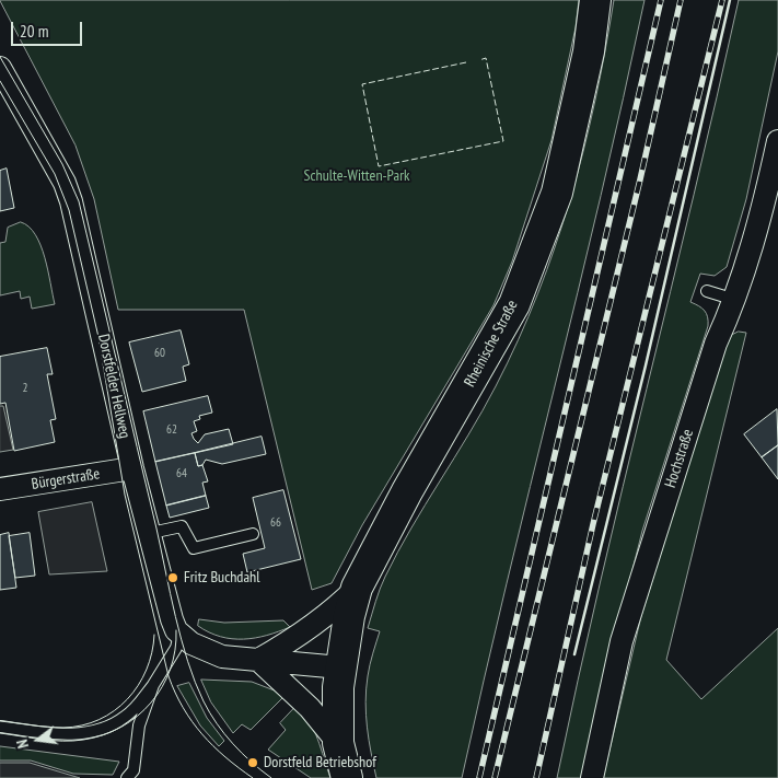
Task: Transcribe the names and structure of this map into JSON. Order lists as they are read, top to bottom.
{
  "streets": {
    "main road": ["Rheinische Straße"],
    "street": ["Dorstfelder Hellweg", "Hochstraße", "Bürgerstraße"]
  },
  "crossings": [
    ["Dorstfelder Hellweg", "Bürgerstraße"]
  ],
  "parks": ["Schulte-Witten-Park"],
  "places": ["Fritz Buchdahl", "Dorstfeld Betriebshof"],
  "house_numbers": [
    "60",
    "2",
    "62",
    "64",
    "66"
  ],
  "scale_bar": "20 m",
  "north": "left"
}
